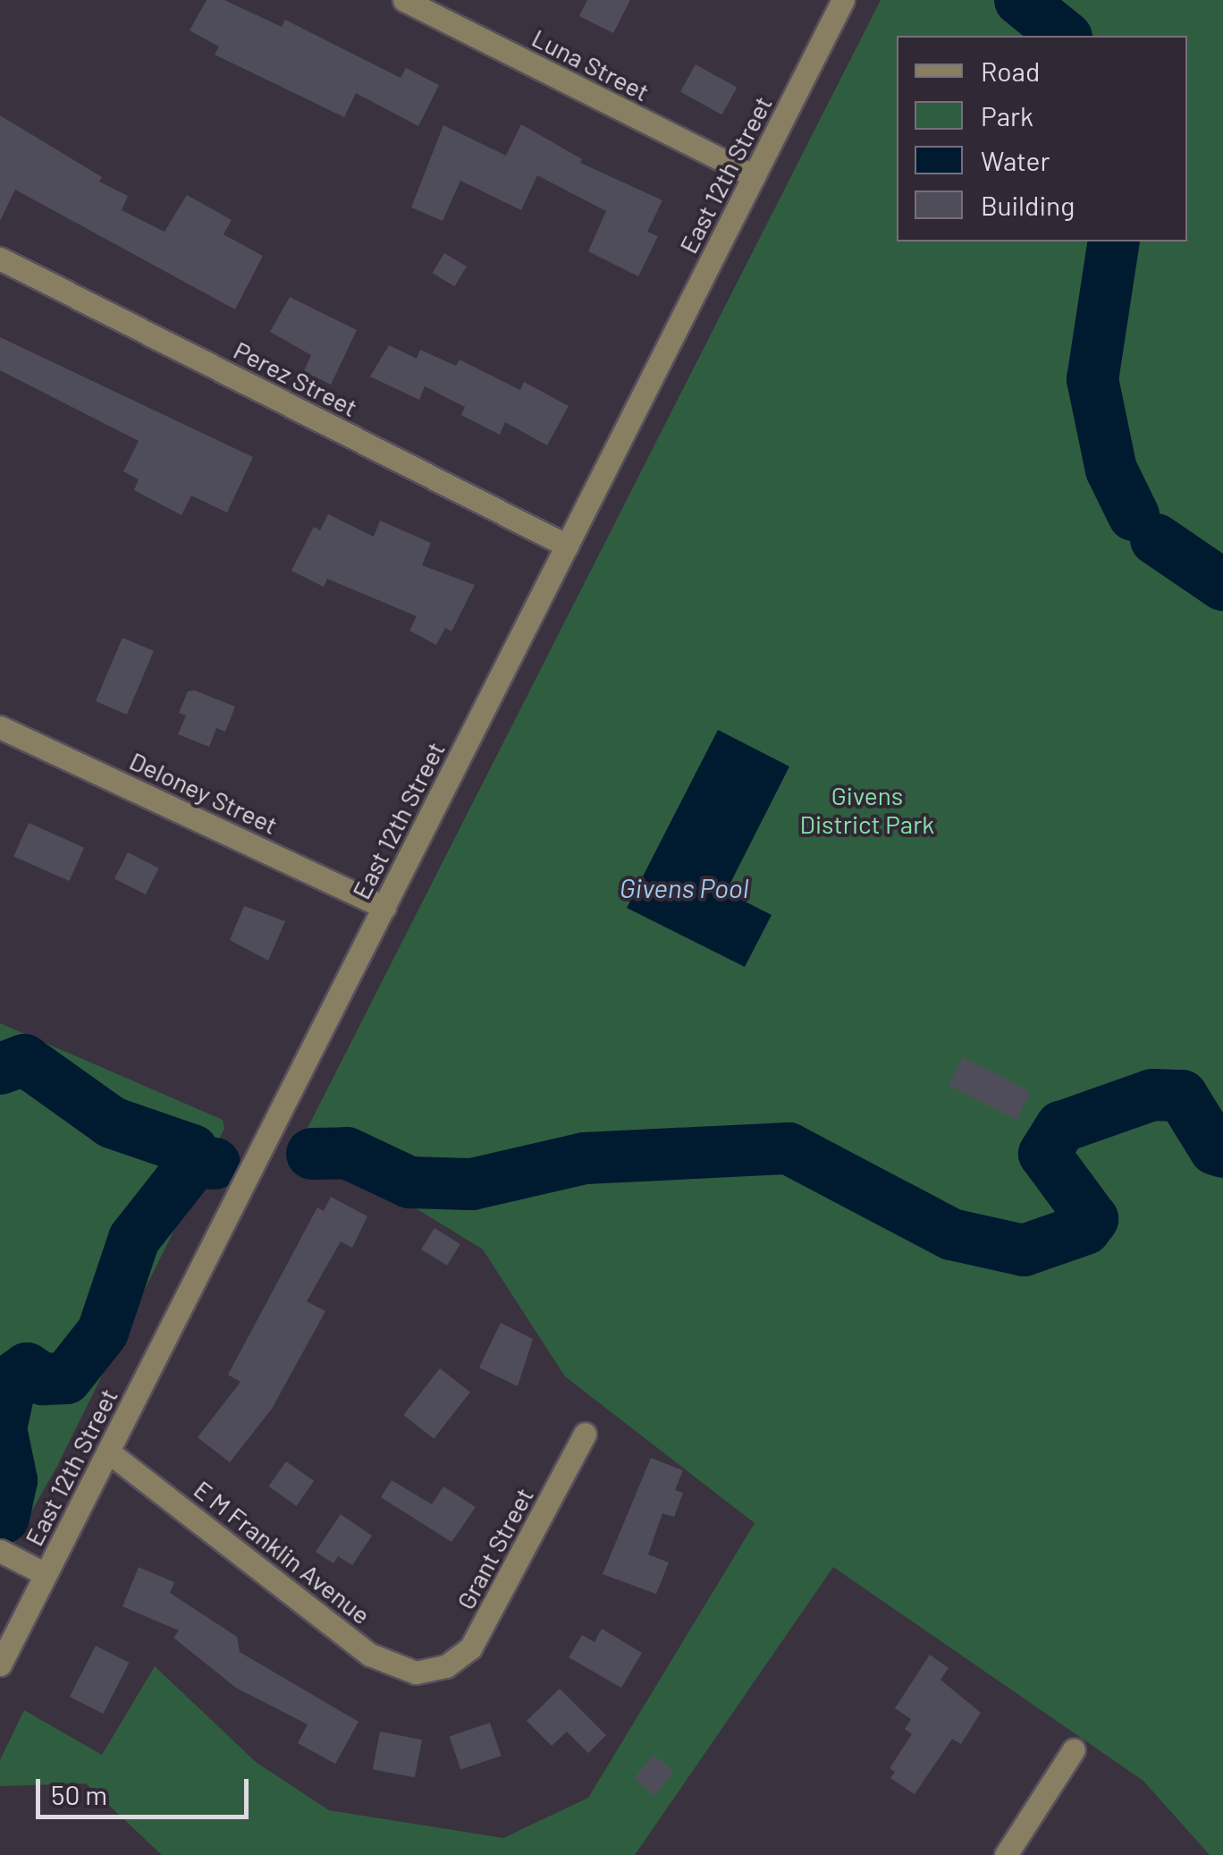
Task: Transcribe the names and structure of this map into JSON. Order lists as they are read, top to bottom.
{
  "streets": {
    "street": [
      "Luna Street",
      "East 12th Street",
      "Perez Street",
      "Deloney Street",
      "Grant Street",
      "E M Franklin Avenue"
    ]
  },
  "crossings": [
    ["Luna Street", "East 12th Street"],
    ["East 12th Street", "Perez Street"],
    ["East 12th Street", "Deloney Street"],
    ["East 12th Street", "E M Franklin Avenue"],
    ["Grant Street", "E M Franklin Avenue"]
  ],
  "water": ["Givens Pool"],
  "parks": ["Givens District Park"],
  "legend": [
    "Road",
    "Park",
    "Water",
    "Building"
  ],
  "scale_bar": "50 m"
}
